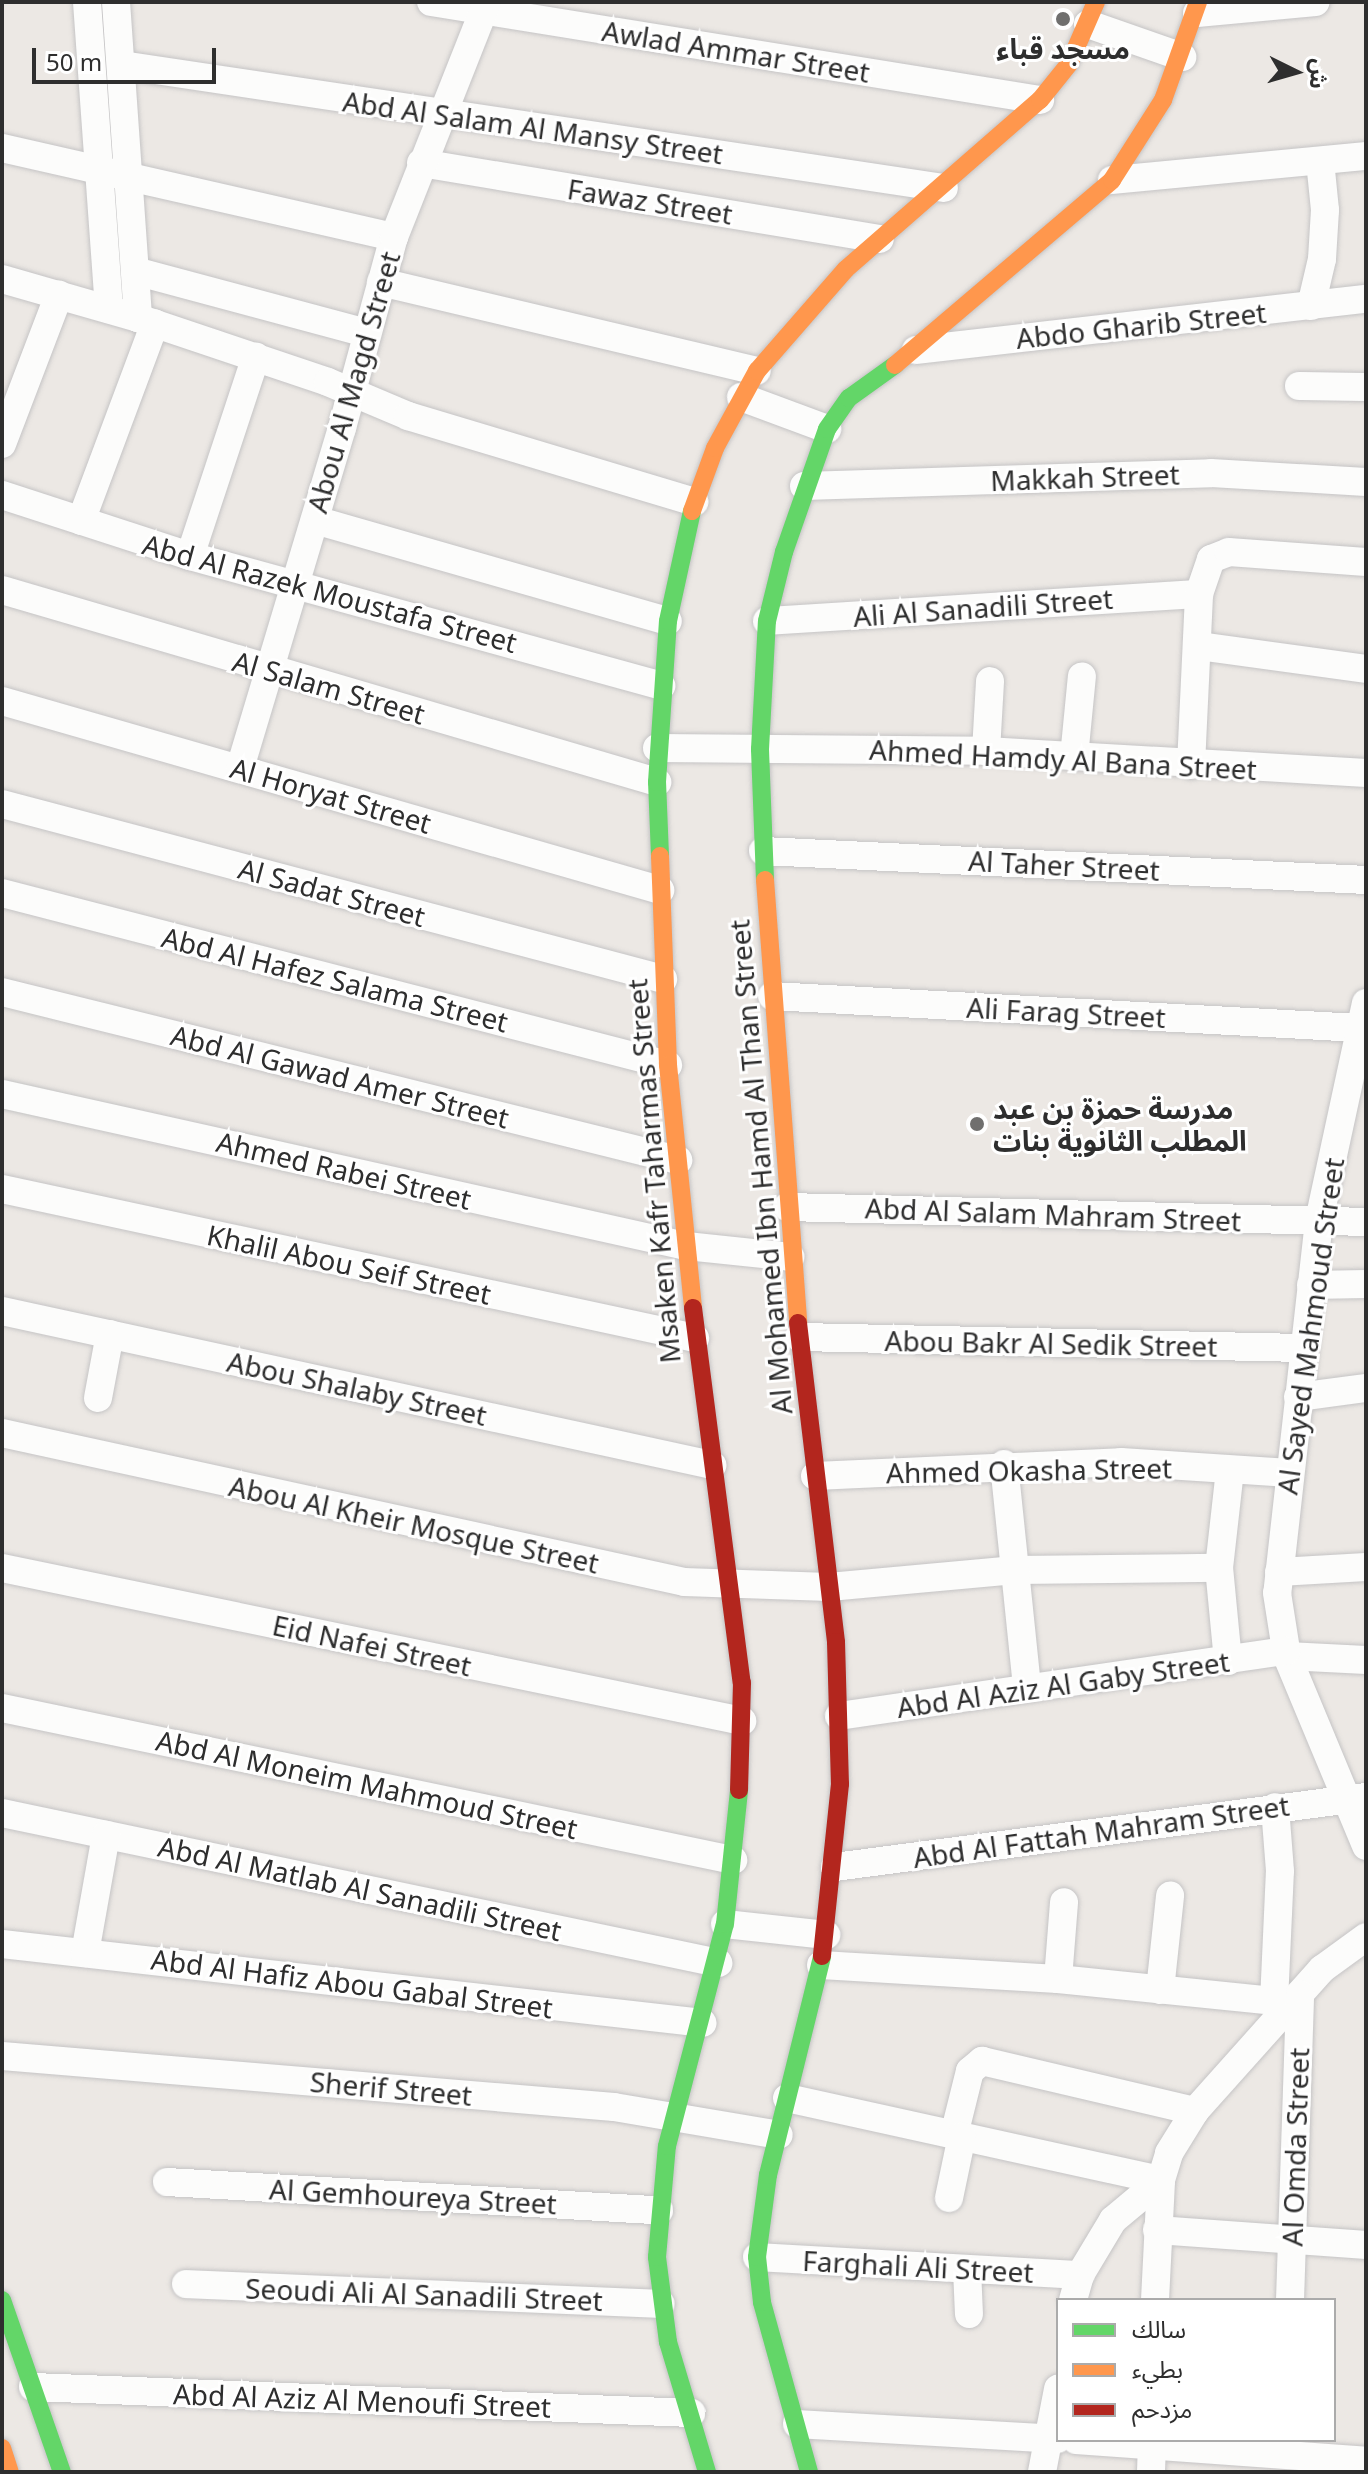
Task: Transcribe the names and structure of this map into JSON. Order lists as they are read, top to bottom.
{
  "streets": {
    "street": [
      "Awlad Ammar Street",
      "Abd Al Salam Al Mansy Street",
      "Fawaz Street",
      "Abdo Gharib Street",
      "Abou Al Magd Street",
      "Makkah Street",
      "Abd Al Razek Moustafa Street",
      "Ali Al Sanadili Street",
      "Al Salam Street",
      "Ahmed Hamdy Al Bana Street",
      "Al Horyat Street",
      "Al Taher Street",
      "Al Sadat Street",
      "Abd Al Hafez Salama Street",
      "Ali Farag Street",
      "Abd Al Gawad Amer Street",
      "Al Mohamed Ibn Hamd Al Than Street",
      "Ahmed Rabei Street",
      "Msaken Kafr Taharmas Street",
      "Abd Al Salam Mahram Street",
      "Khalil Abou Seif Street",
      "Al Sayed Mahmoud Street",
      "Abou Bakr Al Sedik Street",
      "Abou Shalaby Street",
      "Ahmed Okasha Street",
      "Abou Al Kheir Mosque Street",
      "Eid Nafei Street",
      "Abd Al Aziz Al Gaby Street",
      "Abd Al Moneim Mahmoud Street",
      "Abd Al Fattah Mahram Street",
      "Abd Al Matlab Al Sanadili Street",
      "Abd Al Hafiz Abou Gabal Street",
      "Sherif Street",
      "Al Omda Street",
      "Al Gemhoureya Street",
      "Farghali Ali Street",
      "Seoudi Ali Al Sanadili Street",
      "Abd Al Aziz Al Menoufi Street"
    ]
  },
  "crossings": [
    ["Awlad Ammar Street", "Abou Al Magd Street"],
    ["Awlad Ammar Street", "Msaken Kafr Taharmas Street"],
    ["Abd Al Salam Al Mansy Street", "Abou Al Magd Street"],
    ["Abd Al Salam Al Mansy Street", "Msaken Kafr Taharmas Street"],
    ["Fawaz Street", "Abou Al Magd Street"],
    ["Fawaz Street", "Msaken Kafr Taharmas Street"],
    ["Abdo Gharib Street", "Al Mohamed Ibn Hamd Al Than Street"],
    ["Abou Al Magd Street", "Abd Al Razek Moustafa Street"],
    ["Abou Al Magd Street", "Al Salam Street"],
    ["Abou Al Magd Street", "Al Horyat Street"],
    ["Makkah Street", "Al Mohamed Ibn Hamd Al Than Street"],
    ["Abd Al Razek Moustafa Street", "Msaken Kafr Taharmas Street"],
    ["Ali Al Sanadili Street", "Al Mohamed Ibn Hamd Al Than Street"],
    ["Al Salam Street", "Msaken Kafr Taharmas Street"],
    ["Ahmed Hamdy Al Bana Street", "Al Mohamed Ibn Hamd Al Than Street"],
    ["Ahmed Hamdy Al Bana Street", "Msaken Kafr Taharmas Street"],
    ["Al Horyat Street", "Msaken Kafr Taharmas Street"],
    ["Al Taher Street", "Al Mohamed Ibn Hamd Al Than Street"],
    ["Al Sadat Street", "Msaken Kafr Taharmas Street"],
    ["Abd Al Hafez Salama Street", "Msaken Kafr Taharmas Street"],
    ["Ali Farag Street", "Al Mohamed Ibn Hamd Al Than Street"],
    ["Ali Farag Street", "Al Sayed Mahmoud Street"],
    ["Abd Al Gawad Amer Street", "Msaken Kafr Taharmas Street"],
    ["Al Mohamed Ibn Hamd Al Than Street", "Ahmed Rabei Street"],
    ["Al Mohamed Ibn Hamd Al Than Street", "Abd Al Salam Mahram Street"],
    ["Al Mohamed Ibn Hamd Al Than Street", "Abou Bakr Al Sedik Street"],
    ["Al Mohamed Ibn Hamd Al Than Street", "Ahmed Okasha Street"],
    ["Al Mohamed Ibn Hamd Al Than Street", "Abou Al Kheir Mosque Street"],
    ["Al Mohamed Ibn Hamd Al Than Street", "Abd Al Aziz Al Gaby Street"],
    ["Al Mohamed Ibn Hamd Al Than Street", "Abd Al Fattah Mahram Street"],
    ["Al Mohamed Ibn Hamd Al Than Street", "Sherif Street"],
    ["Al Mohamed Ibn Hamd Al Than Street", "Farghali Ali Street"],
    ["Ahmed Rabei Street", "Msaken Kafr Taharmas Street"],
    ["Msaken Kafr Taharmas Street", "Khalil Abou Seif Street"],
    ["Msaken Kafr Taharmas Street", "Abou Shalaby Street"],
    ["Msaken Kafr Taharmas Street", "Abou Al Kheir Mosque Street"],
    ["Msaken Kafr Taharmas Street", "Eid Nafei Street"],
    ["Msaken Kafr Taharmas Street", "Abd Al Moneim Mahmoud Street"],
    ["Msaken Kafr Taharmas Street", "Abd Al Matlab Al Sanadili Street"],
    ["Msaken Kafr Taharmas Street", "Abd Al Hafiz Abou Gabal Street"],
    ["Msaken Kafr Taharmas Street", "Sherif Street"],
    ["Msaken Kafr Taharmas Street", "Al Gemhoureya Street"],
    ["Msaken Kafr Taharmas Street", "Seoudi Ali Al Sanadili Street"],
    ["Msaken Kafr Taharmas Street", "Abd Al Aziz Al Menoufi Street"],
    ["Abd Al Salam Mahram Street", "Al Sayed Mahmoud Street"],
    ["Al Sayed Mahmoud Street", "Abou Bakr Al Sedik Street"],
    ["Al Sayed Mahmoud Street", "Ahmed Okasha Street"],
    ["Al Sayed Mahmoud Street", "Abd Al Aziz Al Gaby Street"],
    ["Al Sayed Mahmoud Street", "Abd Al Fattah Mahram Street"],
    ["Abd Al Fattah Mahram Street", "Al Omda Street"]
  ],
  "places": ["مسجد قباء", "مدرسة حمزة بن عبد المطلب الثانوية بنات"],
  "legend": ["سالك", "بطيء", "مزدحم"],
  "scale_bar": "50 m",
  "north": "right"
}
